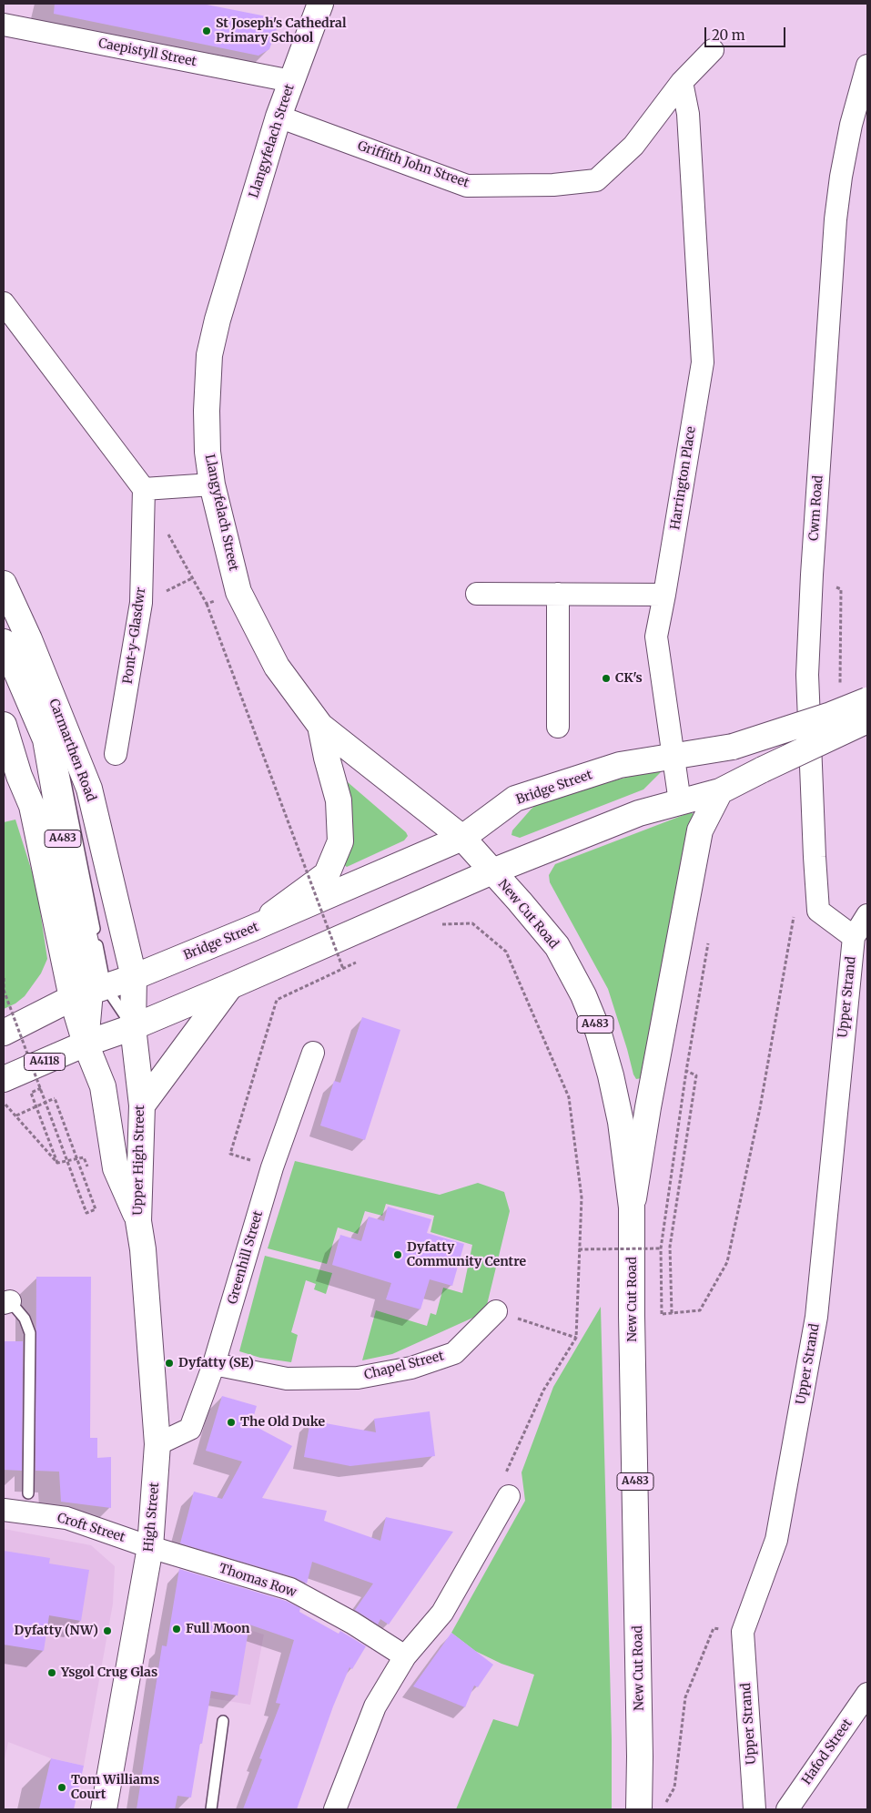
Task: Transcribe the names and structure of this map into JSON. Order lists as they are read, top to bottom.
{
  "streets": {
    "main road": [
      "Llangyfelach Street",
      "Carmarthen Road",
      "Bridge Street",
      "A483",
      "New Cut Road",
      "A4118",
      "Upper High Street",
      "High Street"
    ],
    "street": [
      "Caepistyll Street",
      "Griffith John Street",
      "Harrington Place",
      "Cwm Road",
      "Pont-y-Glasdwr",
      "Upper Strand",
      "Greenhill Street",
      "Chapel Street",
      "Croft Street",
      "Thomas Row",
      "Hafod Street"
    ]
  },
  "crossings": [
    ["Caepistyll Street", "Llangyfelach Street"],
    ["Llangyfelach Street", "Griffith John Street"],
    ["Llangyfelach Street", "Bridge Street"],
    ["Llangyfelach Street", "New Cut Road"],
    ["Griffith John Street", "Harrington Place"],
    ["Harrington Place", "Bridge Street"],
    ["Cwm Road", "Upper Strand"],
    ["Carmarthen Road", "Bridge Street"],
    ["Carmarthen Road", "Upper High Street"],
    ["Bridge Street", "A483"],
    ["Bridge Street", "New Cut Road"],
    ["Bridge Street", "Upper High Street"],
    ["A483", "A4118"],
    ["A483", "Upper High Street"],
    ["A4118", "Upper High Street"],
    ["Upper High Street", "High Street"],
    ["Greenhill Street", "Chapel Street"],
    ["Greenhill Street", "High Street"],
    ["High Street", "Croft Street"],
    ["High Street", "Thomas Row"],
    ["Croft Street", "Thomas Row"]
  ],
  "places": [
    "St Joseph's Cathedral Primary School",
    "CK's",
    "Dyfatty Community Centre",
    "Dyfatty (SE)",
    "The Old Duke",
    "Full Moon",
    "Dyfatty (NW)",
    "Ysgol Crug Glas",
    "Tom Williams Court"
  ],
  "scale_bar": "20 m"
}
